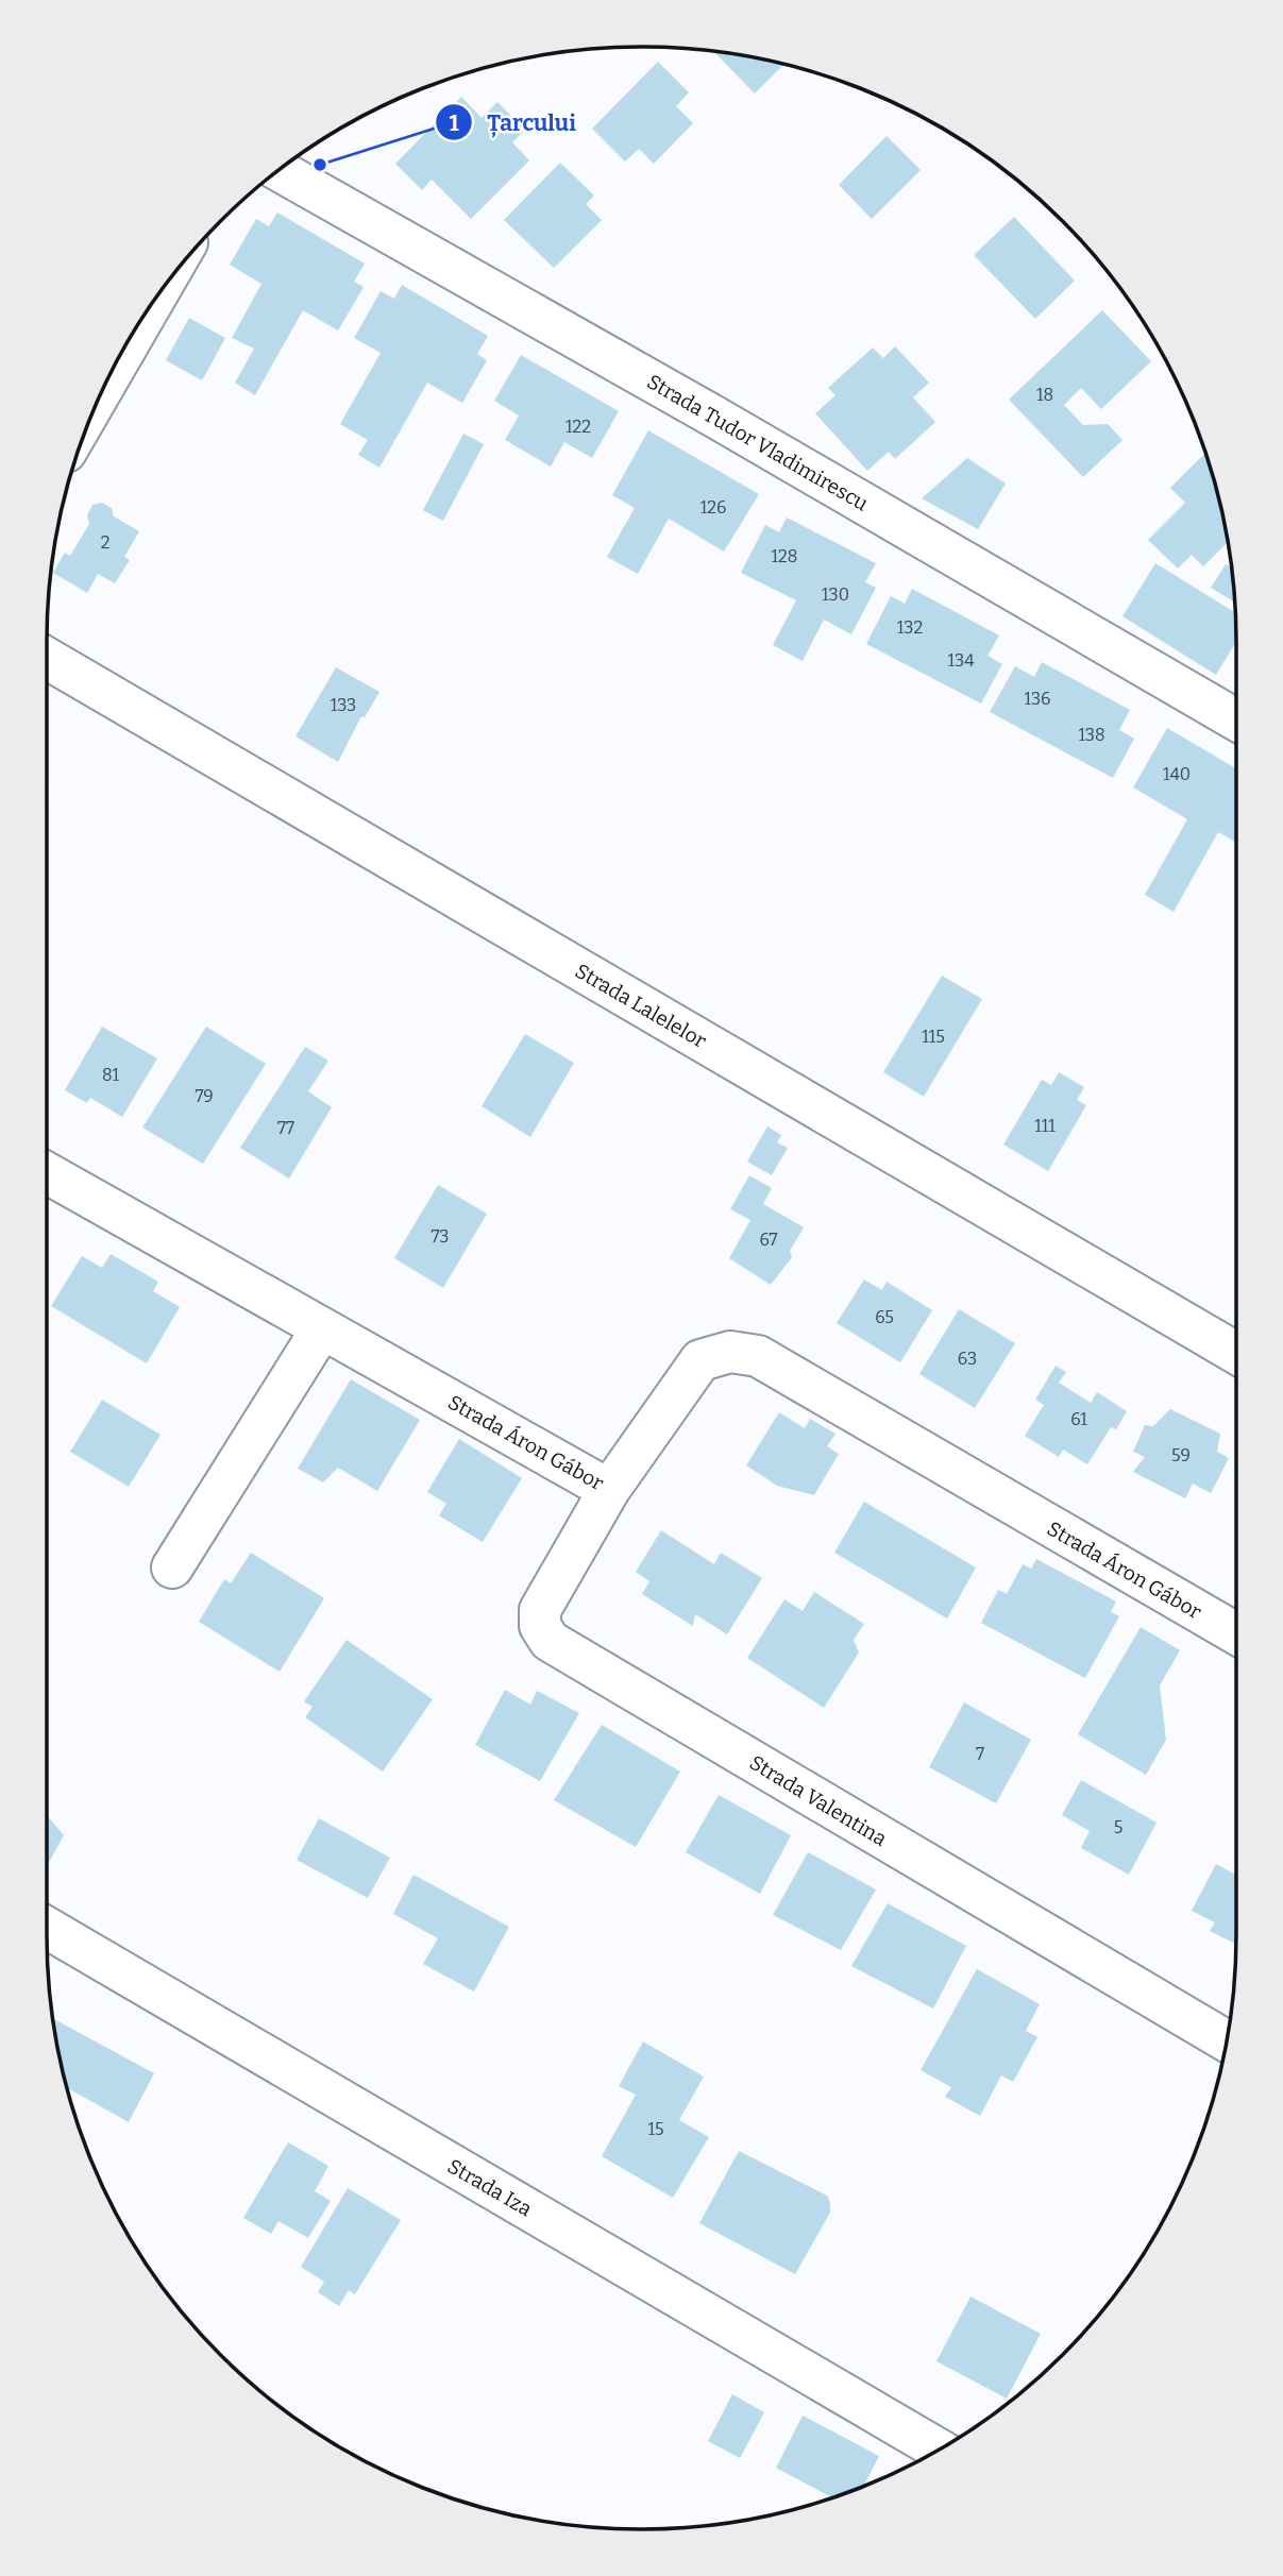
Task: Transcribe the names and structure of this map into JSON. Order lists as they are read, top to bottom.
{
  "streets": {
    "street": [
      "Strada Tudor Vladimirescu",
      "Strada Lalelelor",
      "Strada Áron Gábor",
      "Strada Valentina",
      "Strada Iza"
    ]
  },
  "crossings": [
    ["Strada Áron Gábor", "Strada Valentina"]
  ],
  "places": ["Țarcului"],
  "house_numbers": [
    "18",
    "122",
    "126",
    "2",
    "128",
    "130",
    "132",
    "134",
    "136",
    "133",
    "138",
    "140",
    "115",
    "81",
    "79",
    "111",
    "77",
    "73",
    "67",
    "65",
    "63",
    "61",
    "59",
    "7",
    "5",
    "15"
  ]
}
